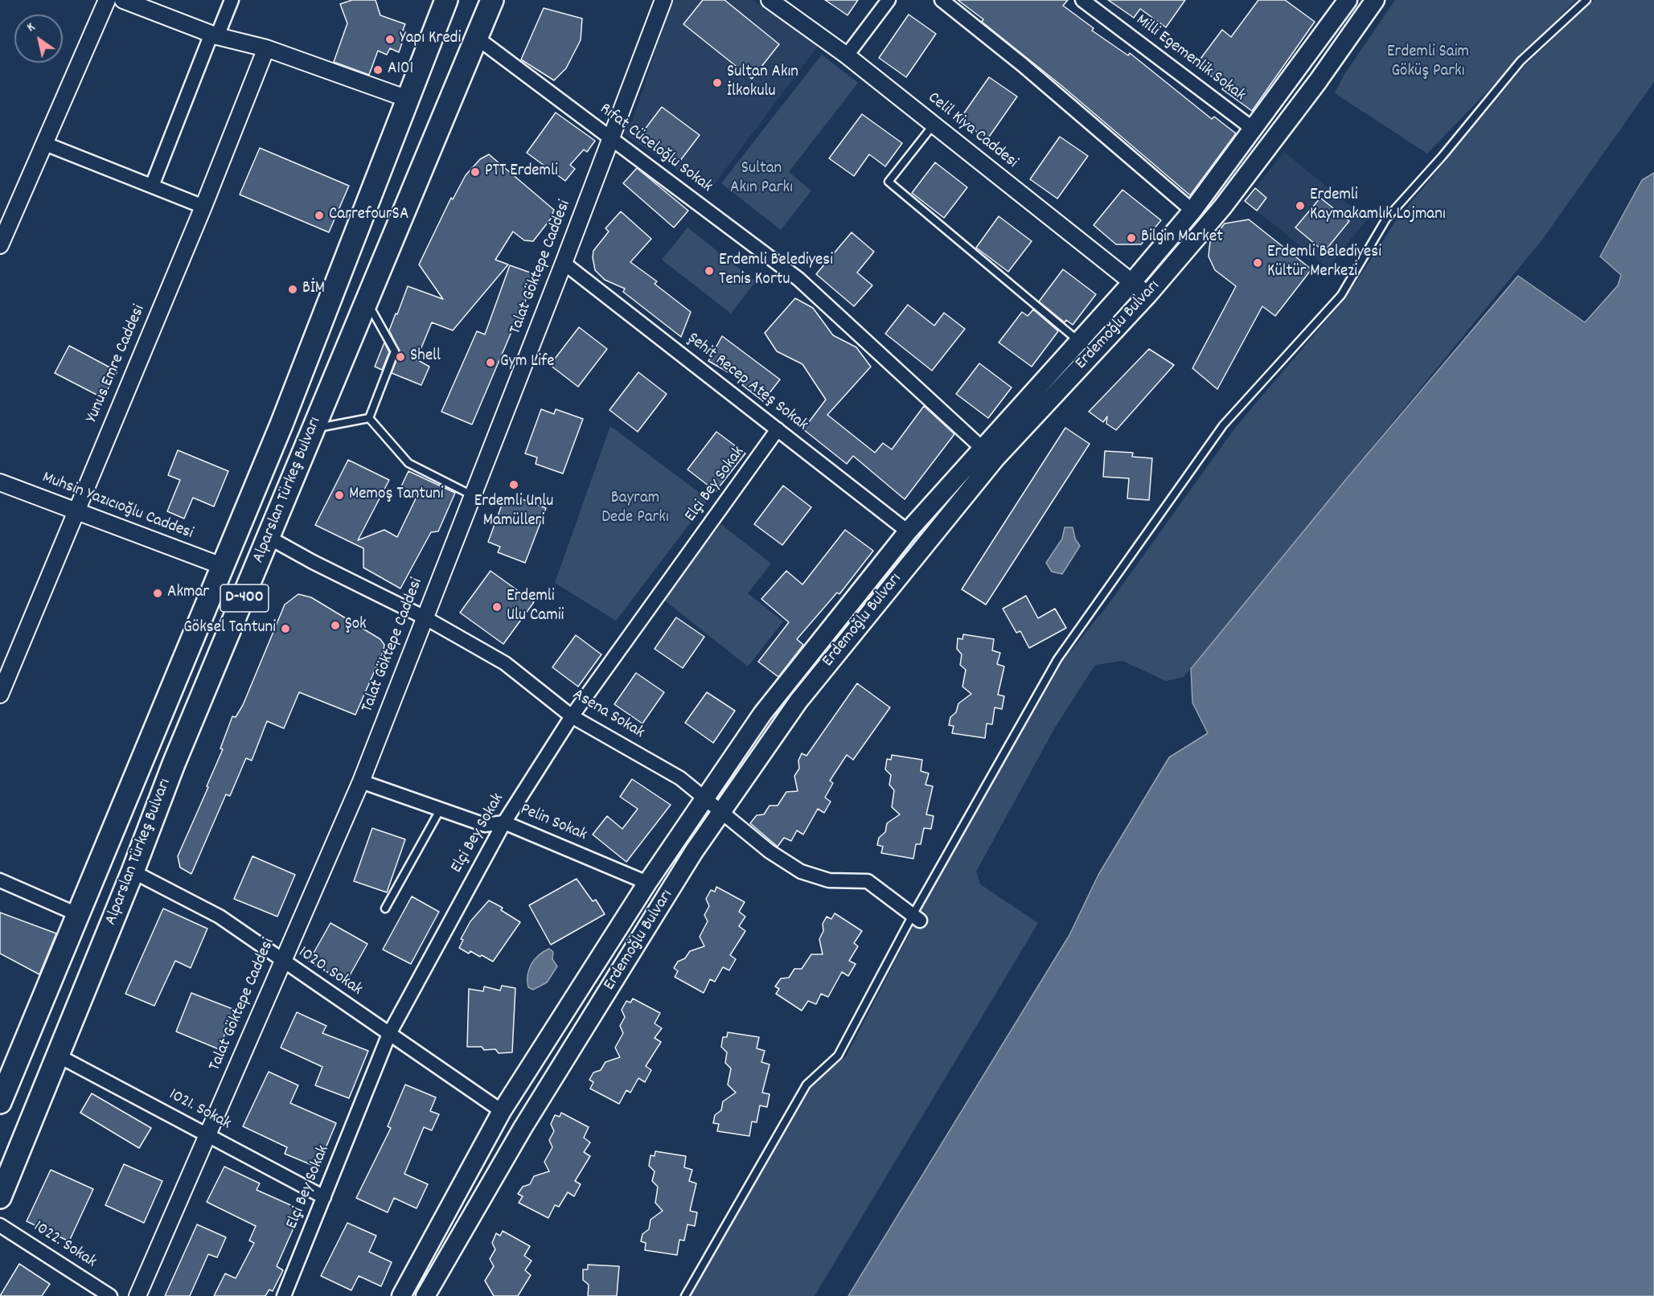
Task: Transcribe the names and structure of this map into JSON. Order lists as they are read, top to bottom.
{
  "streets": {
    "highway": ["Alparslan Türkeş Bulvarı", "D-400"],
    "main road": ["Erdemoğlu Bulvarı"],
    "street": [
      "Milli Egemenlik Sokak",
      "Celil Kiya Caddesi",
      "Rıfat Cüceloğlu Sokak",
      "Talat Göktepe Caddesi",
      "Yunus Emre Caddesi",
      "Şehit Recep Ateş Sokak",
      "Elçi Bey Sokak",
      "Muhsin Yazıcıoğlu Caddesi",
      "Asena Sokak",
      "Pelin Sokak",
      "1020. Sokak",
      "1021. Sokak",
      "1022. Sokak"
    ]
  },
  "crossings": [
    ["Milli Egemenlik Sokak", "Erdemoğlu Bulvarı"],
    ["Celil Kiya Caddesi", "Erdemoğlu Bulvarı"],
    ["Rıfat Cüceloğlu Sokak", "Talat Göktepe Caddesi"],
    ["Rıfat Cüceloğlu Sokak", "Erdemoğlu Bulvarı"],
    ["Rıfat Cüceloğlu Sokak", "Alparslan Türkeş Bulvarı"],
    ["Talat Göktepe Caddesi", "Şehit Recep Ateş Sokak"],
    ["Talat Göktepe Caddesi", "Asena Sokak"],
    ["Talat Göktepe Caddesi", "Pelin Sokak"],
    ["Talat Göktepe Caddesi", "1020. Sokak"],
    ["Talat Göktepe Caddesi", "1021. Sokak"],
    ["Erdemoğlu Bulvarı", "Şehit Recep Ateş Sokak"],
    ["Erdemoğlu Bulvarı", "Asena Sokak"],
    ["Erdemoğlu Bulvarı", "Pelin Sokak"],
    ["Erdemoğlu Bulvarı", "1020. Sokak"],
    ["Yunus Emre Caddesi", "Muhsin Yazıcıoğlu Caddesi"],
    ["Şehit Recep Ateş Sokak", "Elçi Bey Sokak"],
    ["Elçi Bey Sokak", "Asena Sokak"],
    ["Elçi Bey Sokak", "Pelin Sokak"],
    ["Elçi Bey Sokak", "1020. Sokak"],
    ["Elçi Bey Sokak", "1021. Sokak"],
    ["Alparslan Türkeş Bulvarı", "Muhsin Yazıcıoğlu Caddesi"],
    ["Alparslan Türkeş Bulvarı", "Asena Sokak"],
    ["Alparslan Türkeş Bulvarı", "1020. Sokak"],
    ["Alparslan Türkeş Bulvarı", "1021. Sokak"]
  ],
  "parks": ["Erdemli Saim Göküş Parkı", "Sultan Akın Parkı", "Bayram Dede Parkı"],
  "places": [
    "Yapı Kredi",
    "A101",
    "Sultan Akın İlkokulu",
    "PTT Erdemli",
    "Erdemli Kaymakamlık Lojmanı",
    "CarrefourSA",
    "Bilgin Market",
    "Erdemli Belediyesi Kültür Merkezi",
    "Erdemli Belediyesi Tenis Kortu",
    "BİM",
    "Shell",
    "Gym Life",
    "Erdemli Unlu Mamülleri",
    "Memoş Tantuni",
    "Akmar",
    "Erdemli Ulu Camii",
    "Şok",
    "Göksel Tantuni"
  ],
  "north": "top left"
}
